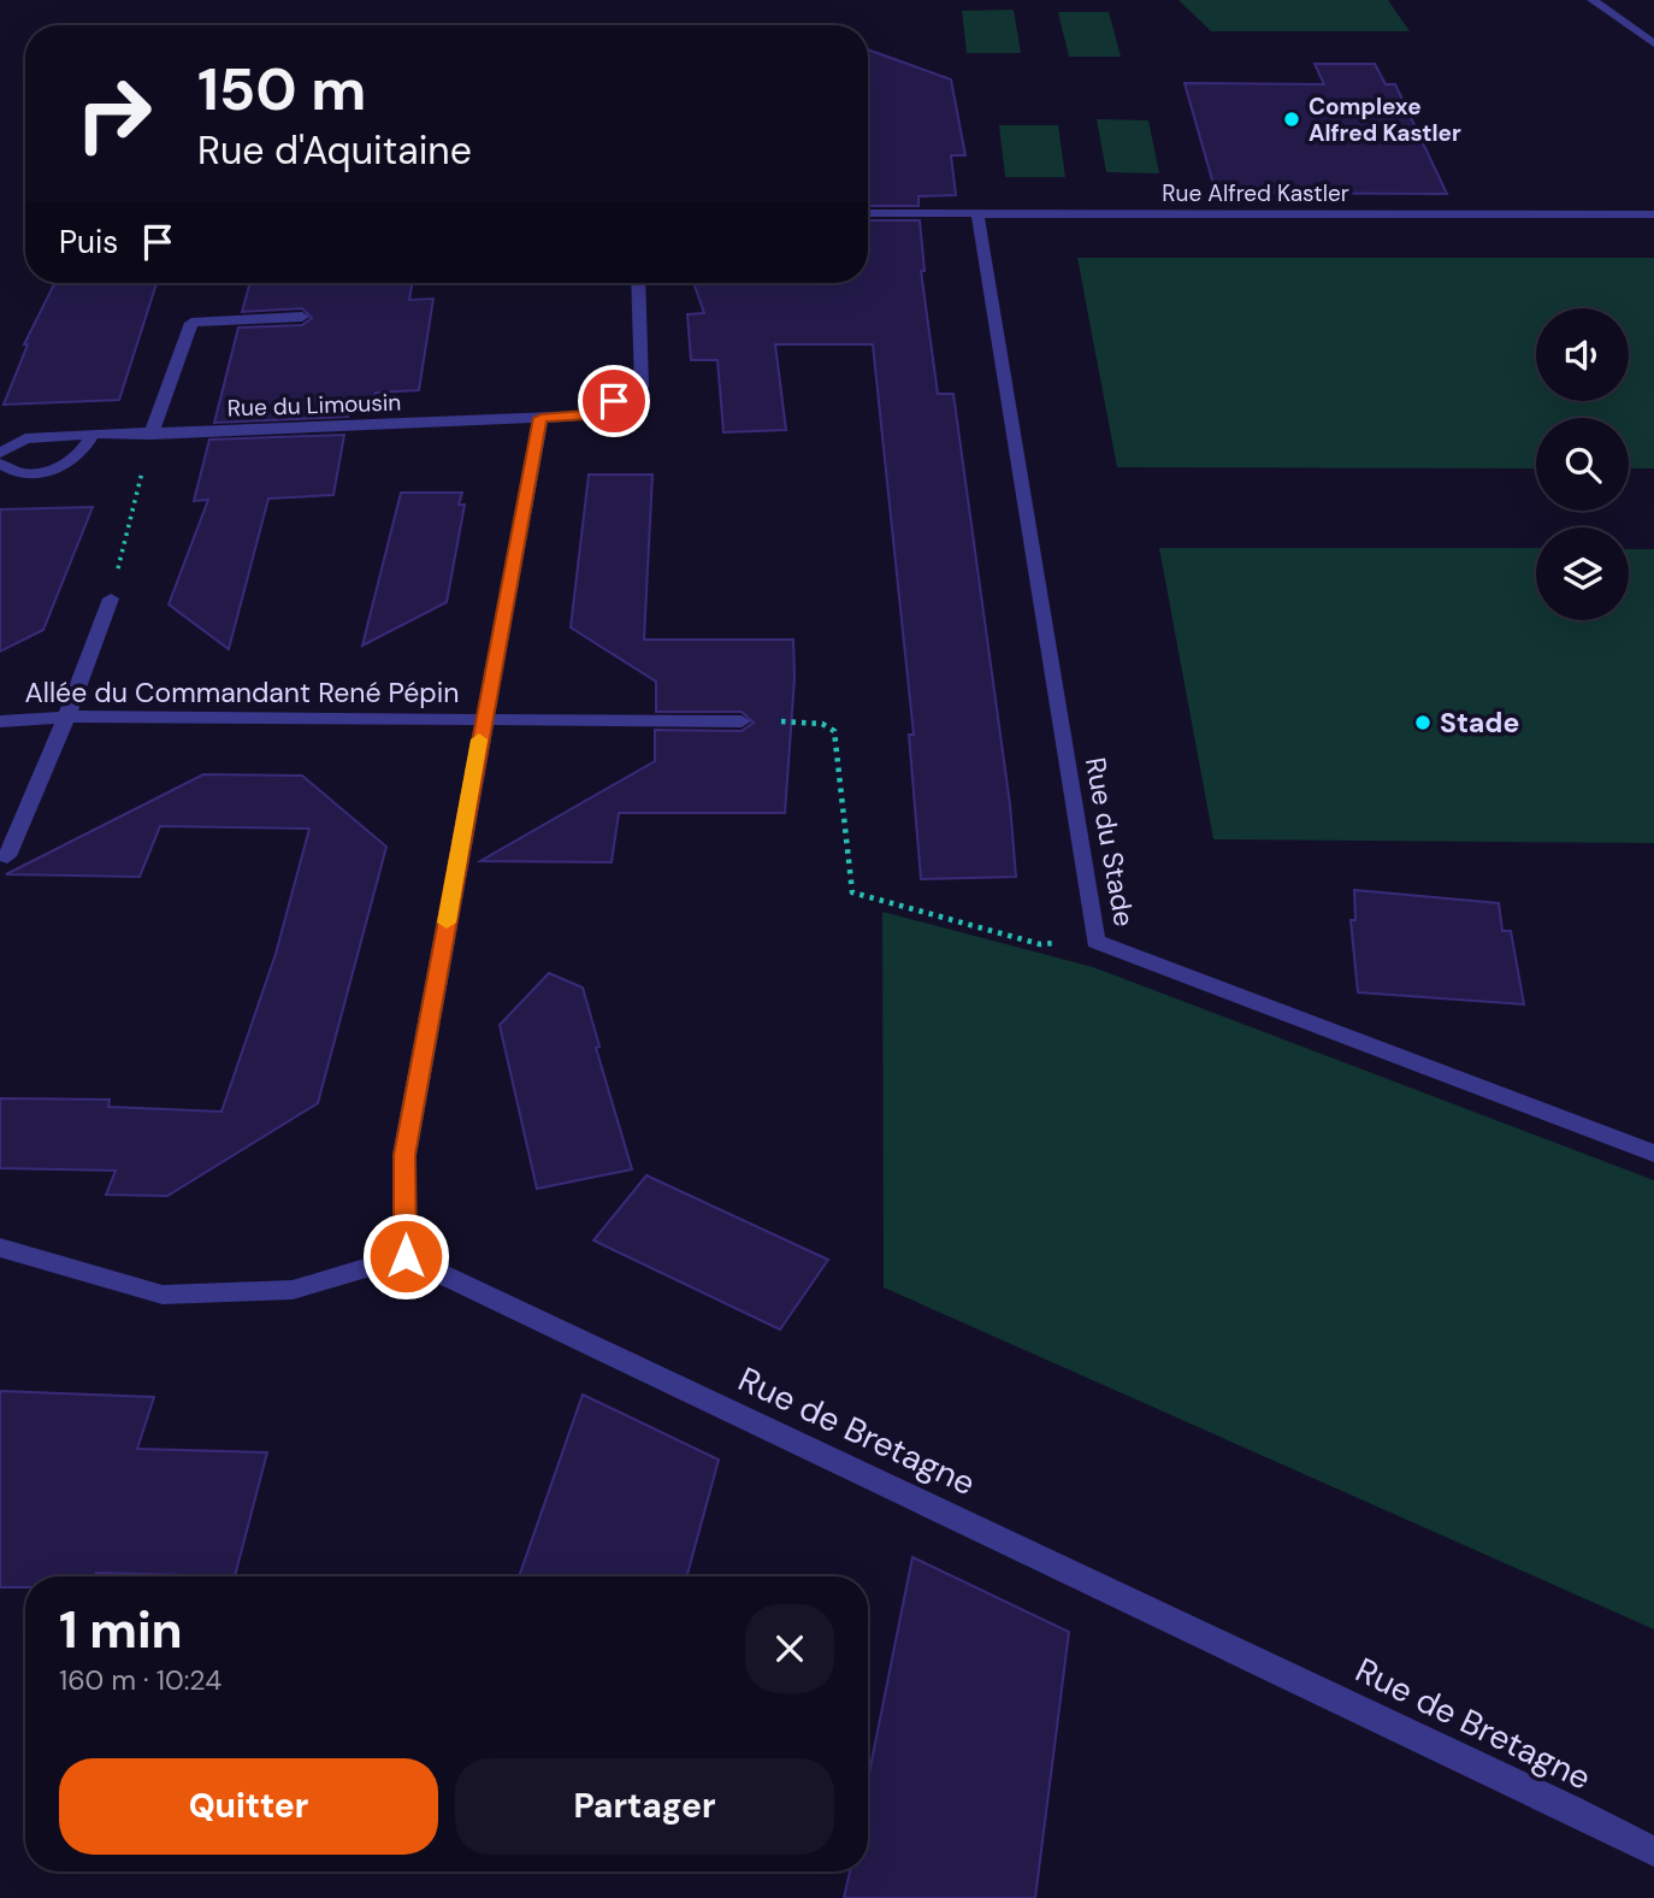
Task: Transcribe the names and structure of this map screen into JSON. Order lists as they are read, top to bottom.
{
  "streets": {
    "street": [
      "Rue Alfred Kastler",
      "Rue du Limousin",
      "Allée du Commandant René Pépin",
      "Rue du Stade",
      "Rue de Bretagne"
    ]
  },
  "crossings": [
    ["Rue Alfred Kastler", "Rue du Stade"]
  ],
  "places": ["Complexe Alfred Kastler", "Stade"],
  "page": {
    "turn": ["150 m", "Rue d'Aquitaine"],
    "then": "Puis",
    "heading": ["1 min", "160 m · 10:24"],
    "buttons": ["Quitter", "Partager"]
  }
}
